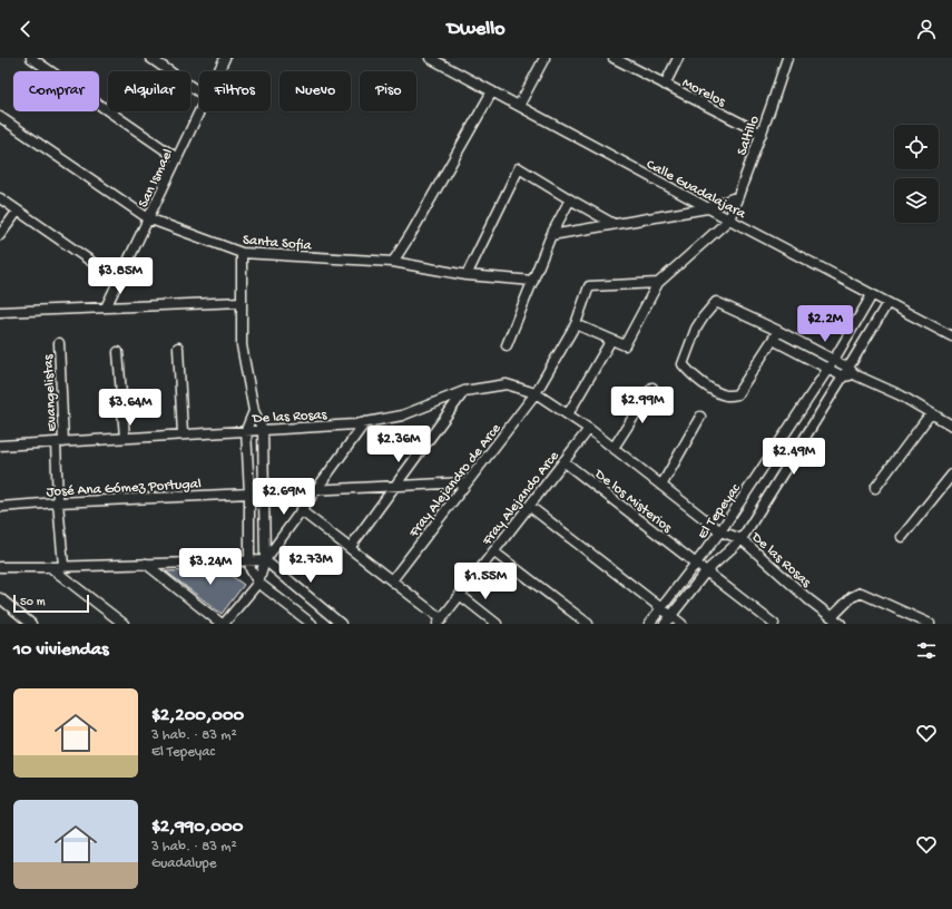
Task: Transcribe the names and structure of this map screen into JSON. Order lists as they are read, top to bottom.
{
  "streets": {
    "street": [
      "Morelos",
      "Saltillo",
      "San Ismael",
      "Calle Guadalajara",
      "Santa Sofia",
      "Evangelistas",
      "De las Rosas",
      "Fray Alejandro de Arce",
      "José Ana Gómez Portugal",
      "Fray Alejando Arce",
      "De los Misterios",
      "El Tepeyac"
    ]
  },
  "crossings": [
    ["Morelos", "Saltillo"],
    ["Saltillo", "Calle Guadalajara"],
    ["San Ismael", "Santa Sofia"],
    ["Calle Guadalajara", "El Tepeyac"],
    ["Evangelistas", "De las Rosas"],
    ["Evangelistas", "José Ana Gómez Portugal"],
    ["De las Rosas", "Fray Alejandro de Arce"],
    ["De las Rosas", "Fray Alejando Arce"],
    ["De las Rosas", "El Tepeyac"],
    ["Fray Alejando Arce", "De los Misterios"],
    ["De los Misterios", "El Tepeyac"]
  ],
  "scale_bar": "50 m",
  "page": {
    "header": "Dwello",
    "chip": [
      "Comprar",
      "Alquilar",
      "Filtros",
      "Nuevo",
      "Piso"
    ],
    "price": [
      "$3.85M",
      "$2.2M",
      "$2.99M",
      "$3.64M",
      "$2.36M",
      "$2.49M",
      "$2.69M",
      "$2.73M",
      "$3.24M",
      "$1.55M"
    ],
    "scale": "50 m",
    "heading": "10 viviendas",
    "list": [
      {
        "name": "$2,200,000",
        "note": "3 hab. · 83 m² · El Tepeyac"
      },
      {
        "name": "$2,990,000",
        "note": "3 hab. · 83 m² · Guadalupe"
      }
    ]
  }
}
